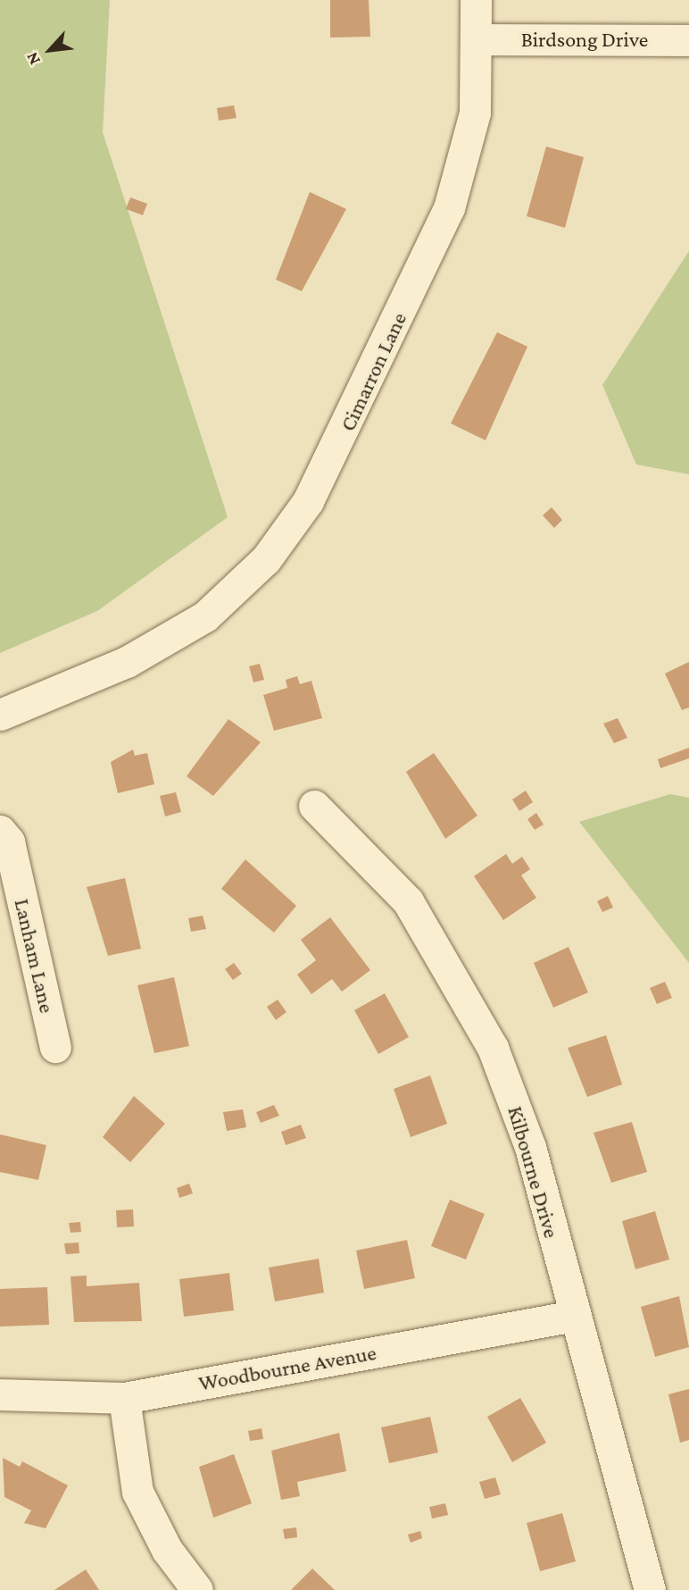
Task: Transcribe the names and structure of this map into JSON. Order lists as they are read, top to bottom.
{
  "streets": {
    "street": [
      "Birdsong Drive",
      "Cimarron Lane",
      "Lanham Lane",
      "Kilbourne Drive",
      "Woodbourne Avenue"
    ]
  },
  "crossings": [
    ["Birdsong Drive", "Cimarron Lane"],
    ["Kilbourne Drive", "Woodbourne Avenue"]
  ],
  "north": "bottom left"
}
